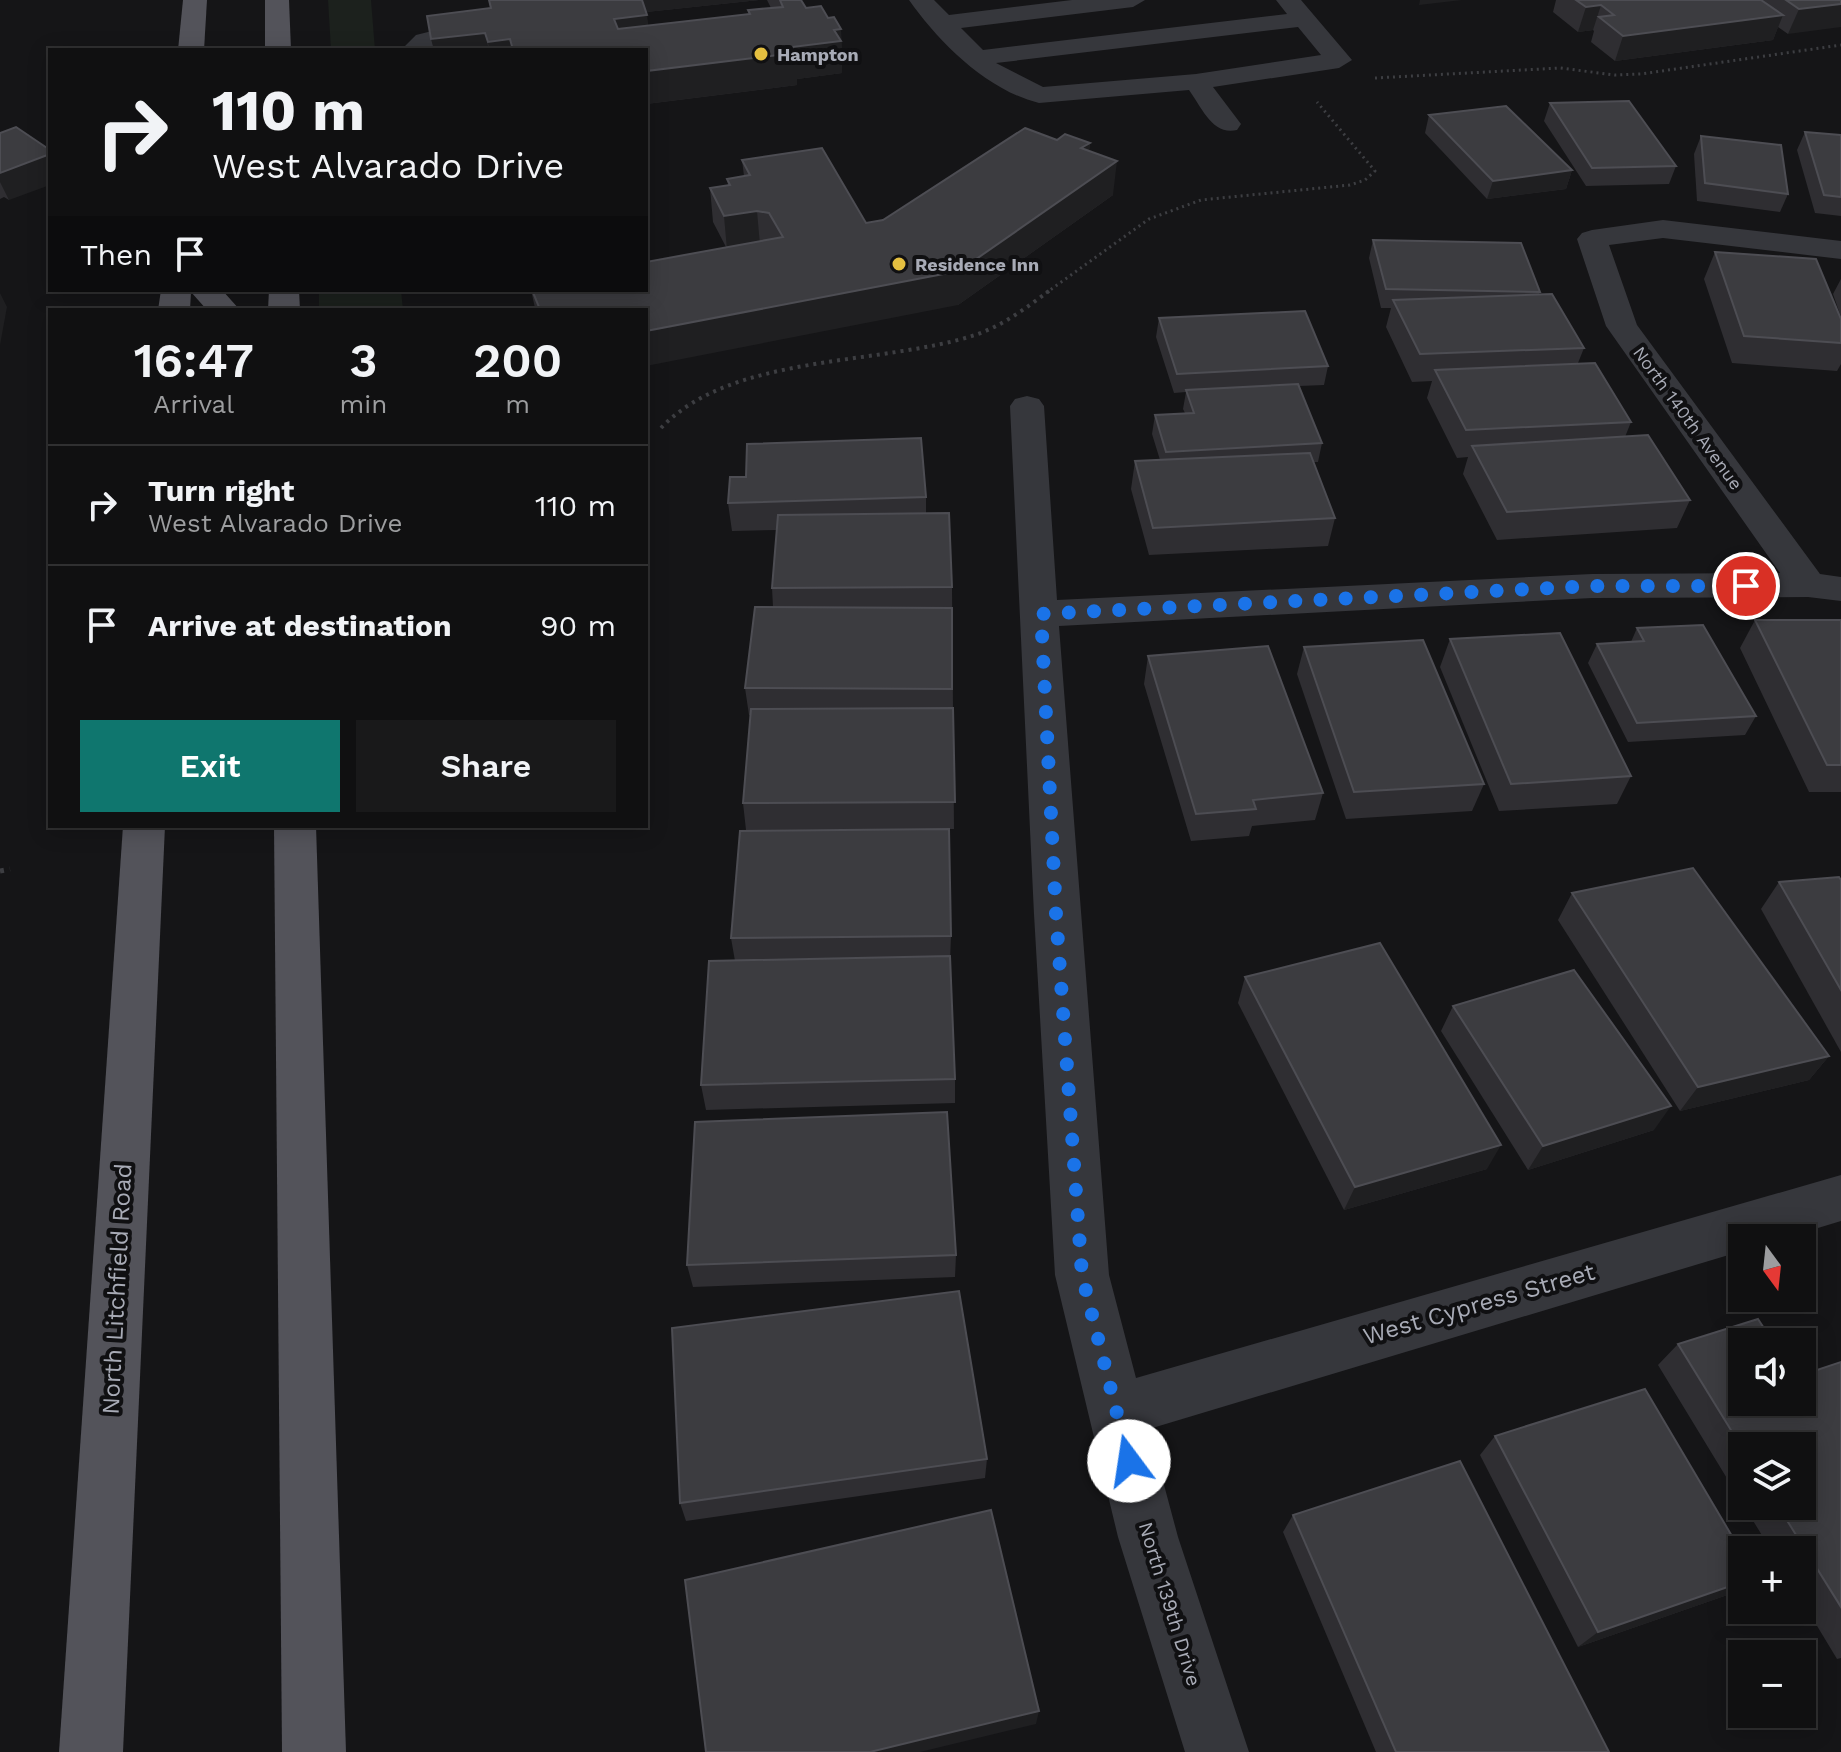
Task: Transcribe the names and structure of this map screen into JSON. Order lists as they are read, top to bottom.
{
  "streets": {
    "main road": ["North Litchfield Road"],
    "street": ["North 140th Avenue", "West Cypress Street", "North 139th Drive"]
  },
  "crossings": [
    ["West Cypress Street", "North 139th Drive"]
  ],
  "places": ["Hampton", "Residence Inn"],
  "north": "bottom",
  "page": {
    "turn": ["110 m", "West Alvarado Drive"],
    "then": "Then",
    "eta": [
      "16:47",
      "Arrival",
      "3",
      "min",
      "200",
      "m"
    ],
    "list": [
      {
        "name": "Turn right",
        "note": "West Alvarado Drive",
        "value": "110 m"
      },
      {
        "name": "Arrive at destination",
        "value": "90 m"
      }
    ],
    "buttons": ["Exit", "Share"],
    "map_buttons": ["+", "−"]
  }
}
